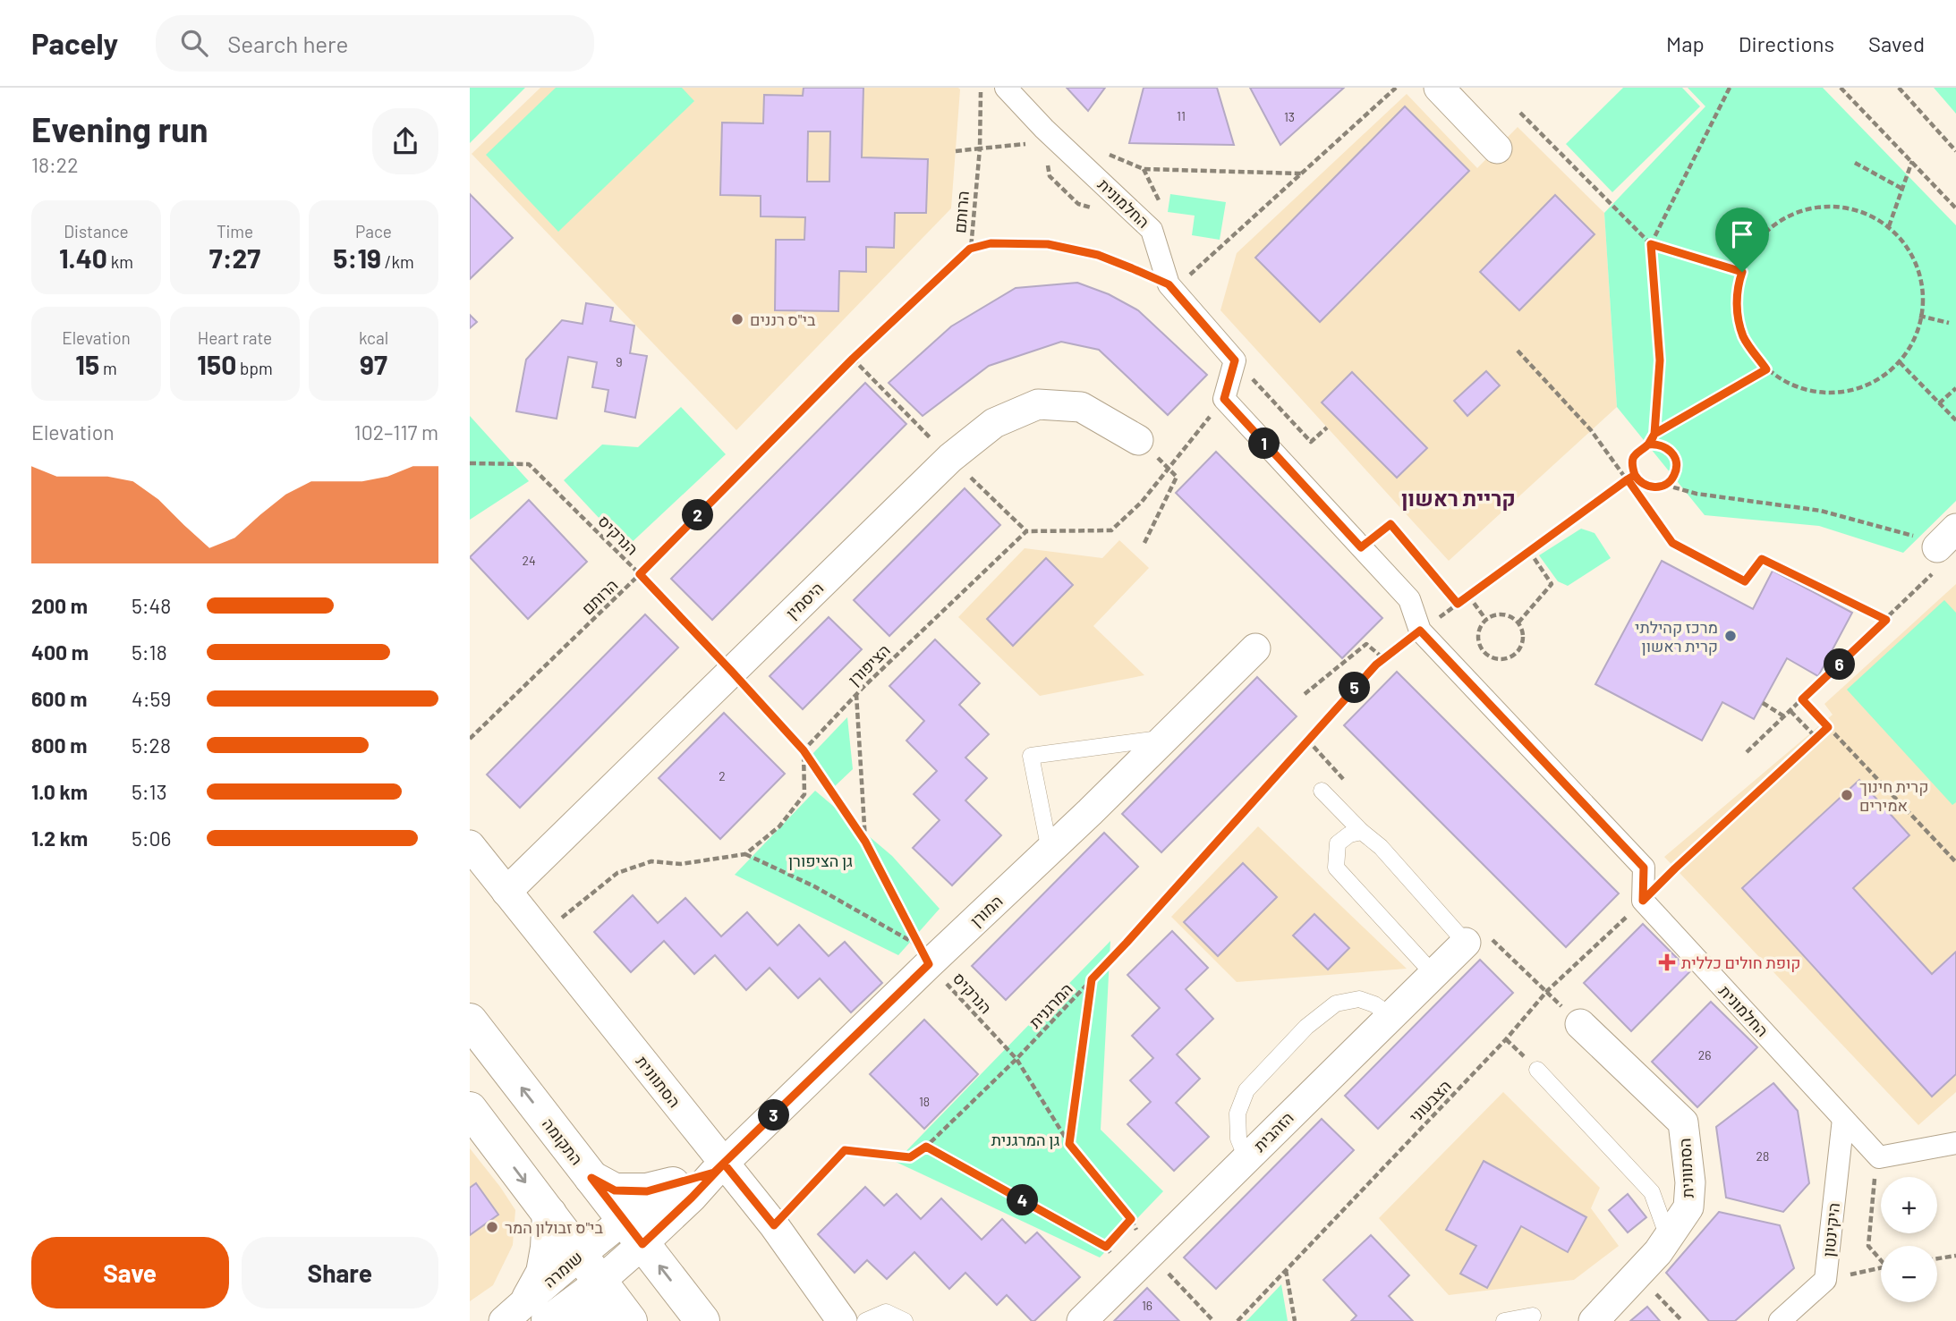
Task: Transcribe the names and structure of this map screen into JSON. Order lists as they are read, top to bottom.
{
  "streets": {
    "street": [
      "החלמונית",
      "היסמין",
      "המורן",
      "הסתוונית",
      "הזהבית",
      "התקומה",
      "היקינטון",
      "שומרה"
    ],
    "path": [
      "הרותם",
      "הנרקיס",
      "הציפורן",
      "המרגנית",
      "הצבעוני"
    ]
  },
  "crossings": [
    ["החלמונית", "הצבעוני"],
    ["החלמונית", "היקינטון"],
    ["הרותם", "הנרקיס"],
    ["הנרקיס", "היסמין"],
    ["הנרקיס", "הציפורן"],
    ["הנרקיס", "המורן"],
    ["הנרקיס", "המרגנית"],
    ["היסמין", "הסתוונית"],
    ["המורן", "הסתוונית"],
    ["המורן", "התקומה"],
    ["המורן", "שומרה"],
    ["המרגנית", "הסתוונית"],
    ["התקומה", "שומרה"]
  ],
  "districts": ["קריית ראשון"],
  "parks": ["גן הציפורן", "גן המרגנית"],
  "places": {
    "other": [
      "בי\"ס רננים",
      "מרכז קהילתי קרית ראשון",
      "קרית חינוך אמירים",
      "בי\"ס זבולון המר"
    ],
    "health": ["קופת חולים כללית"]
  },
  "house_numbers": [
    "11",
    "13",
    "9",
    "24",
    "2",
    "26",
    "18",
    "28",
    "16"
  ],
  "page": {
    "header": "Pacely",
    "search": "Search here",
    "nav": ["Map", "Directions", "Saved"],
    "heading": ["Evening run", "18:22"],
    "stats": [
      ["Distance", "1.40 km"],
      ["Time", "7:27"],
      ["Pace", "5:19 /km"],
      ["Elevation", "15 m"],
      ["Heart rate", "150 bpm"],
      ["kcal", "97"]
    ],
    "chart": ["Elevation", "102–117 m"],
    "pins": [
      "1",
      "2",
      "6",
      "5",
      "3",
      "4"
    ],
    "list": [
      {
        "name": "200 m",
        "note": "5:48"
      },
      {
        "name": "400 m",
        "note": "5:18"
      },
      {
        "name": "600 m",
        "note": "4:59"
      },
      {
        "name": "800 m",
        "note": "5:28"
      },
      {
        "name": "1.0 km",
        "note": "5:13"
      },
      {
        "name": "1.2 km",
        "note": "5:06"
      }
    ],
    "map_buttons": ["+", "−"],
    "buttons": ["Save", "Share"]
  }
}
